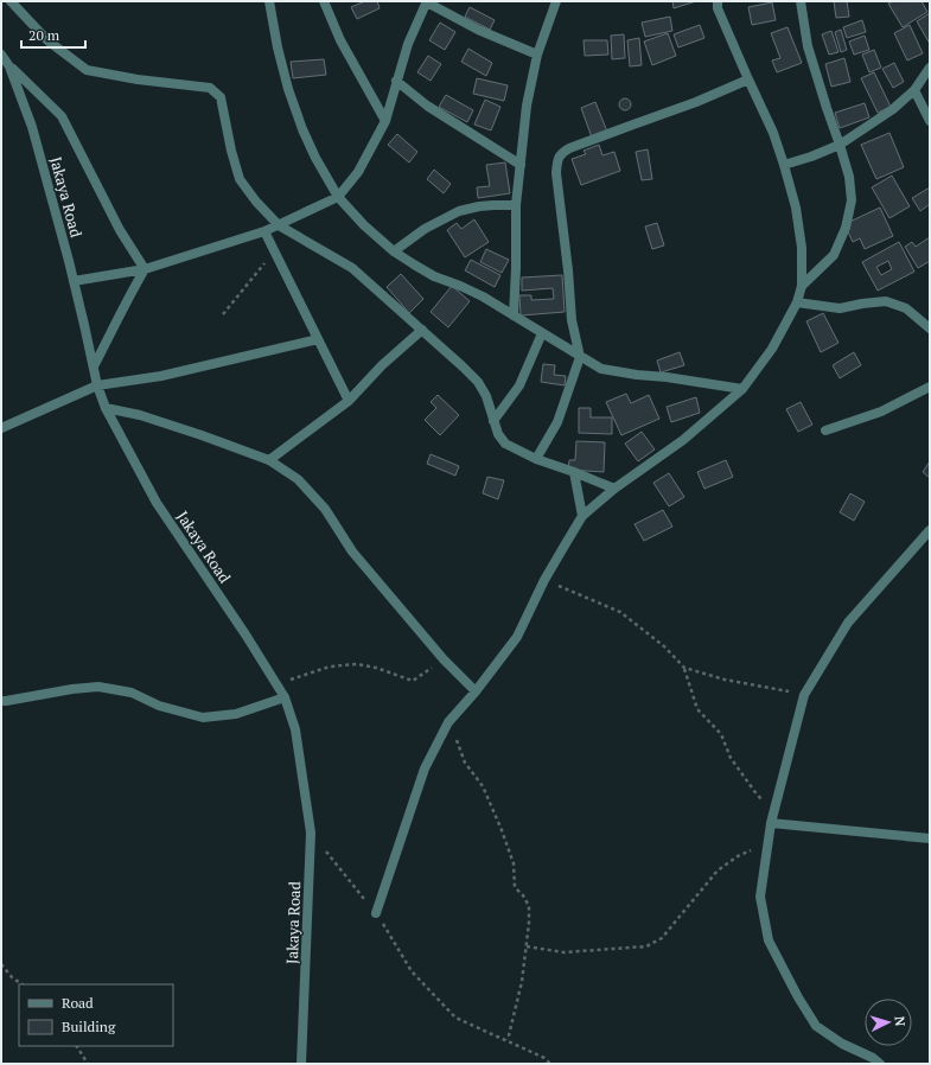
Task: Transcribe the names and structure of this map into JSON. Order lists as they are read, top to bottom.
{
  "streets": {
    "street": ["Jakaya Road"]
  },
  "legend": ["Road", "Building"],
  "scale_bar": "20 m",
  "north": "right"
}
